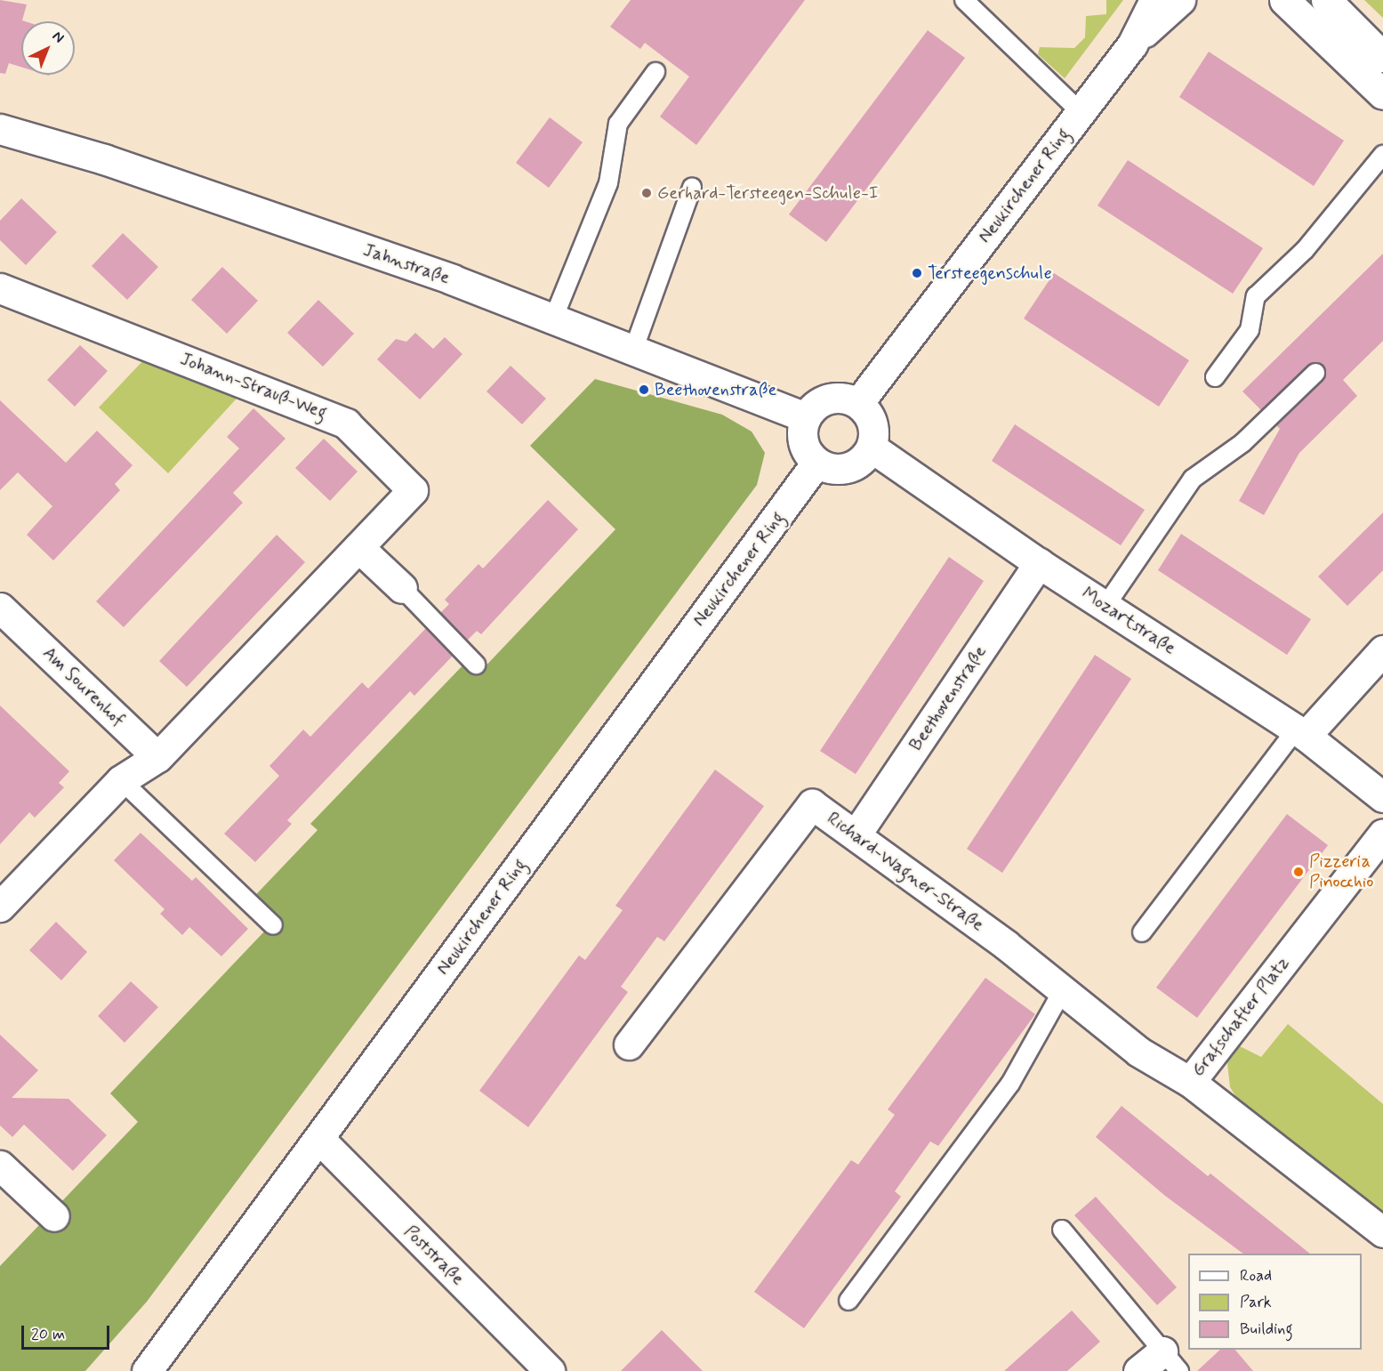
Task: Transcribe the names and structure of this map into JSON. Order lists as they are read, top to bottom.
{
  "streets": {
    "street": [
      "Neukirchener Ring",
      "Jahnstraße",
      "Johann-Strauß-Weg",
      "Mozartstraße",
      "Am Sourenhof",
      "Beethovenstraße",
      "Richard-Wagner-Straße",
      "Grafschafter Platz",
      "Poststraße"
    ]
  },
  "crossings": [
    ["Neukirchener Ring", "Jahnstraße"],
    ["Neukirchener Ring", "Mozartstraße"],
    ["Neukirchener Ring", "Poststraße"],
    ["Jahnstraße", "Mozartstraße"],
    ["Johann-Strauß-Weg", "Am Sourenhof"],
    ["Mozartstraße", "Beethovenstraße"],
    ["Beethovenstraße", "Richard-Wagner-Straße"],
    ["Richard-Wagner-Straße", "Grafschafter Platz"]
  ],
  "places": [
    "Gerhard-Tersteegen-Schule-I",
    "Tersteegenschule",
    "Beethovenstraße",
    "Pizzeria Pinocchio"
  ],
  "legend": ["Road", "Park", "Building"],
  "scale_bar": "20 m",
  "north": "top right"
}
